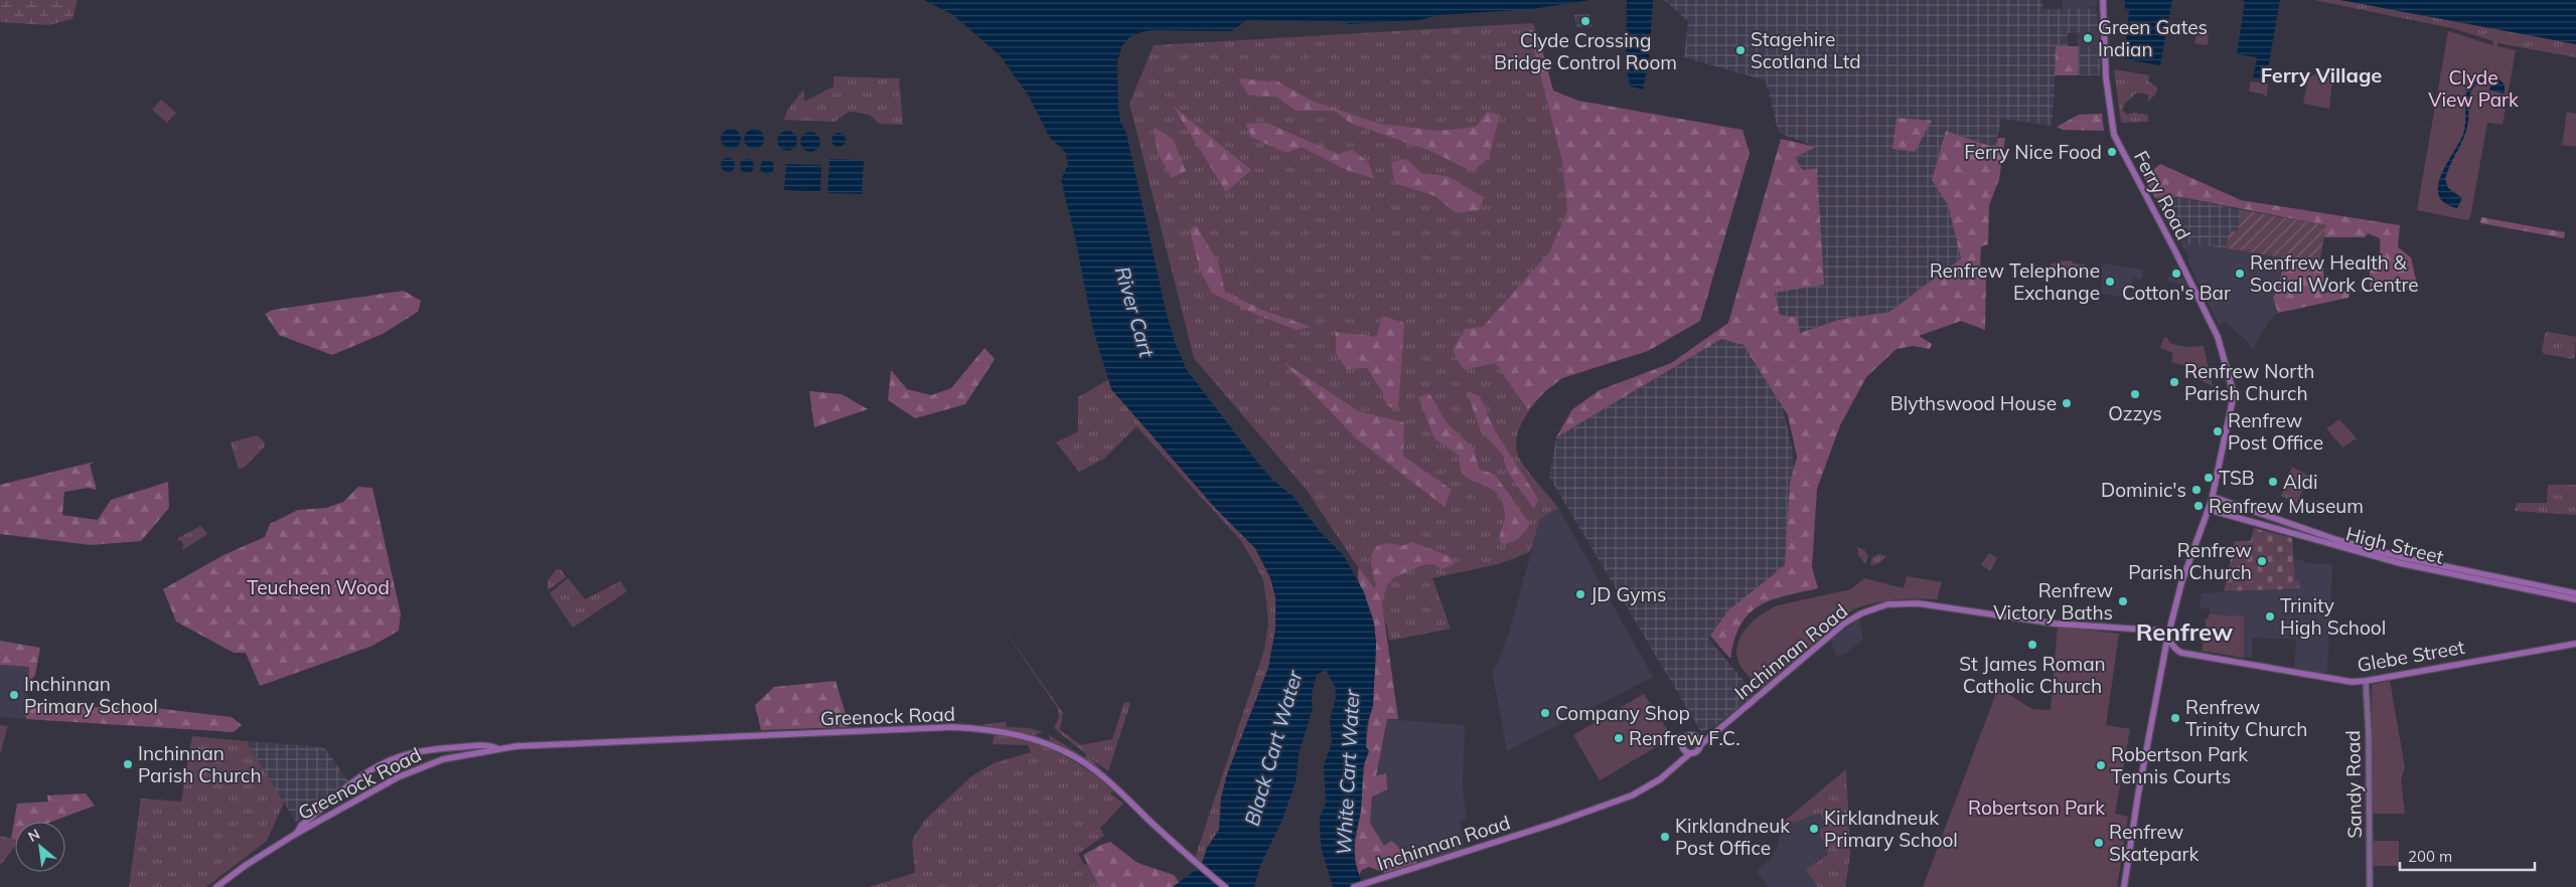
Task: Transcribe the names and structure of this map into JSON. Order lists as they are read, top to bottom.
{
  "streets": {
    "main road": [
      "Ferry Road",
      "High Street",
      "Inchinnan Road",
      "Glebe Street",
      "Greenock Road",
      "Sandy Road"
    ]
  },
  "crossings": [
    ["Ferry Road", "High Street"],
    ["Inchinnan Road", "Glebe Street"],
    ["Glebe Street", "Sandy Road"]
  ],
  "districts": ["Ferry Village", "Renfrew"],
  "water": ["River Cart", "Black Cart Water", "White Cart Water"],
  "parks": ["Clyde View Park", "Teucheen Wood", "Robertson Park"],
  "places": [
    "Clyde Crossing Bridge Control Room",
    "Green Gates Indian",
    "Stagehire Scotland Ltd",
    "Ferry Nice Food",
    "Cotton's Bar",
    "Renfrew Health & Social Work Centre",
    "Renfrew Telephone Exchange",
    "Renfrew North Parish Church",
    "Ozzys",
    "Blythswood House",
    "Renfrew Post Office",
    "TSB",
    "Aldi",
    "Dominic's",
    "Renfrew Museum",
    "Renfrew Parish Church",
    "JD Gyms",
    "Renfrew Victory Baths",
    "Trinity High School",
    "St James Roman Catholic Church",
    "Inchinnan Primary School",
    "Company Shop",
    "Renfrew Trinity Church",
    "Renfrew F.C.",
    "Inchinnan Parish Church",
    "Robertson Park Tennis Courts",
    "Kirklandneuk Primary School",
    "Kirklandneuk Post Office",
    "Renfrew Skatepark"
  ],
  "scale_bar": "200 m",
  "north": "top left"
}
